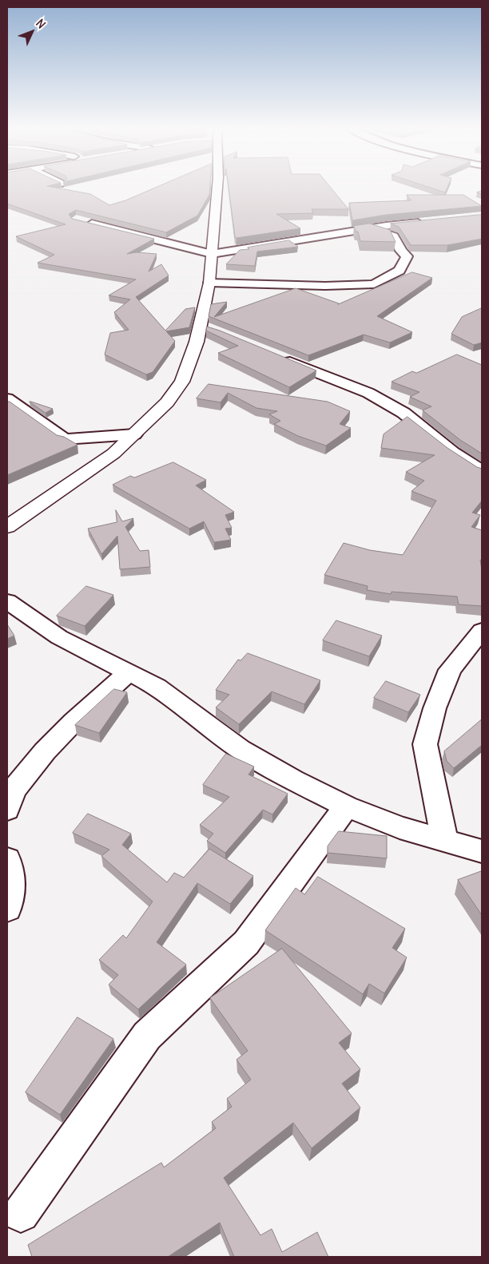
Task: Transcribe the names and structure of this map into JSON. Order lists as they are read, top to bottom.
{
  "north": "top right"
}
